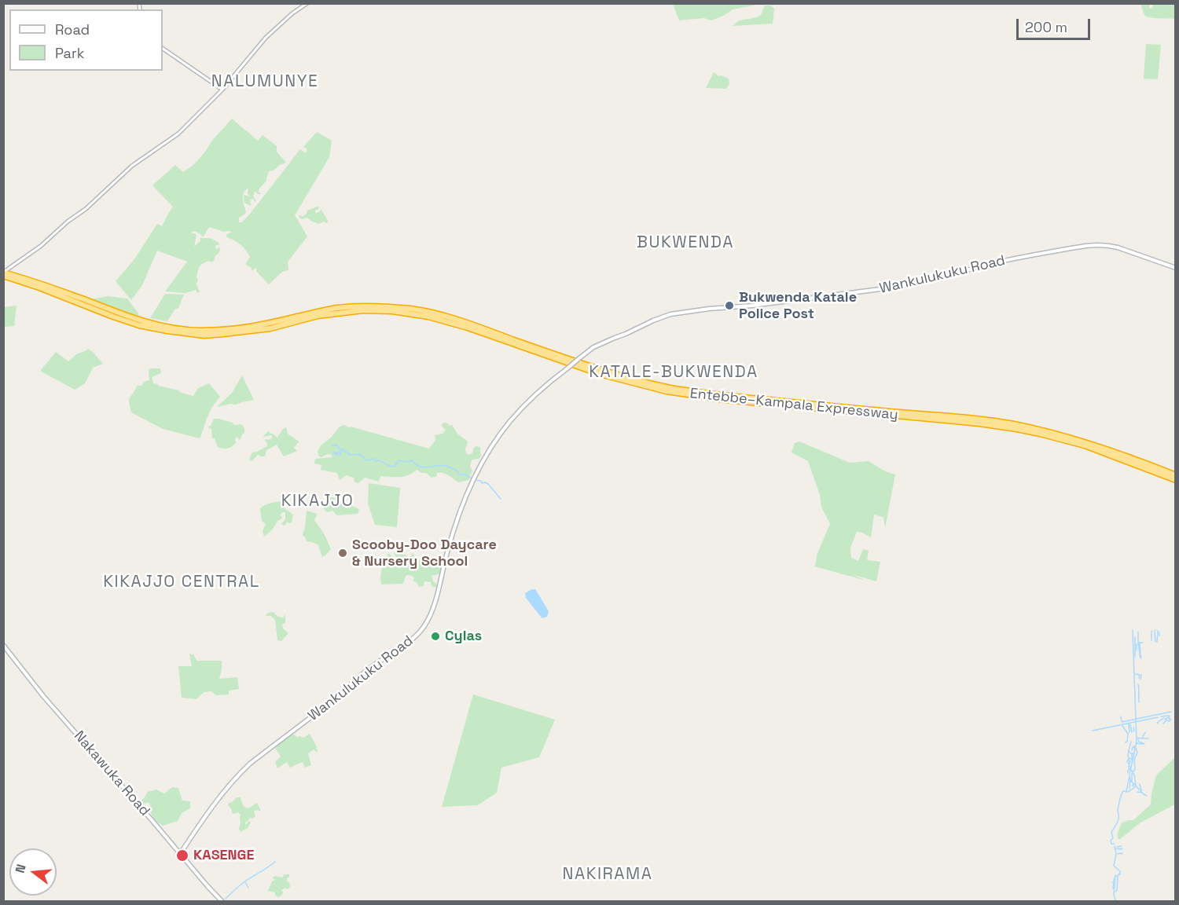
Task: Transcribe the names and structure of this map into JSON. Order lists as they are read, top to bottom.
{
  "streets": {
    "highway": ["Entebbe–Kampala Expressway"],
    "main road": ["Wankulukuku Road", "Nakawuka Road"]
  },
  "crossings": [
    ["Wankulukuku Road", "Nakawuka Road"]
  ],
  "districts": [
    "NALUMUNYE",
    "BUKWENDA",
    "KATALE-BUKWENDA",
    "KIKAJJO",
    "KIKAJJO CENTRAL",
    "NAKIRAMA"
  ],
  "places": [
    "Bukwenda Katale Police Post",
    "Scooby-Doo Daycare & Nursery School",
    "Cylas",
    "KASENGE"
  ],
  "legend": ["Road", "Park"],
  "scale_bar": "200 m",
  "north": "left"
}
